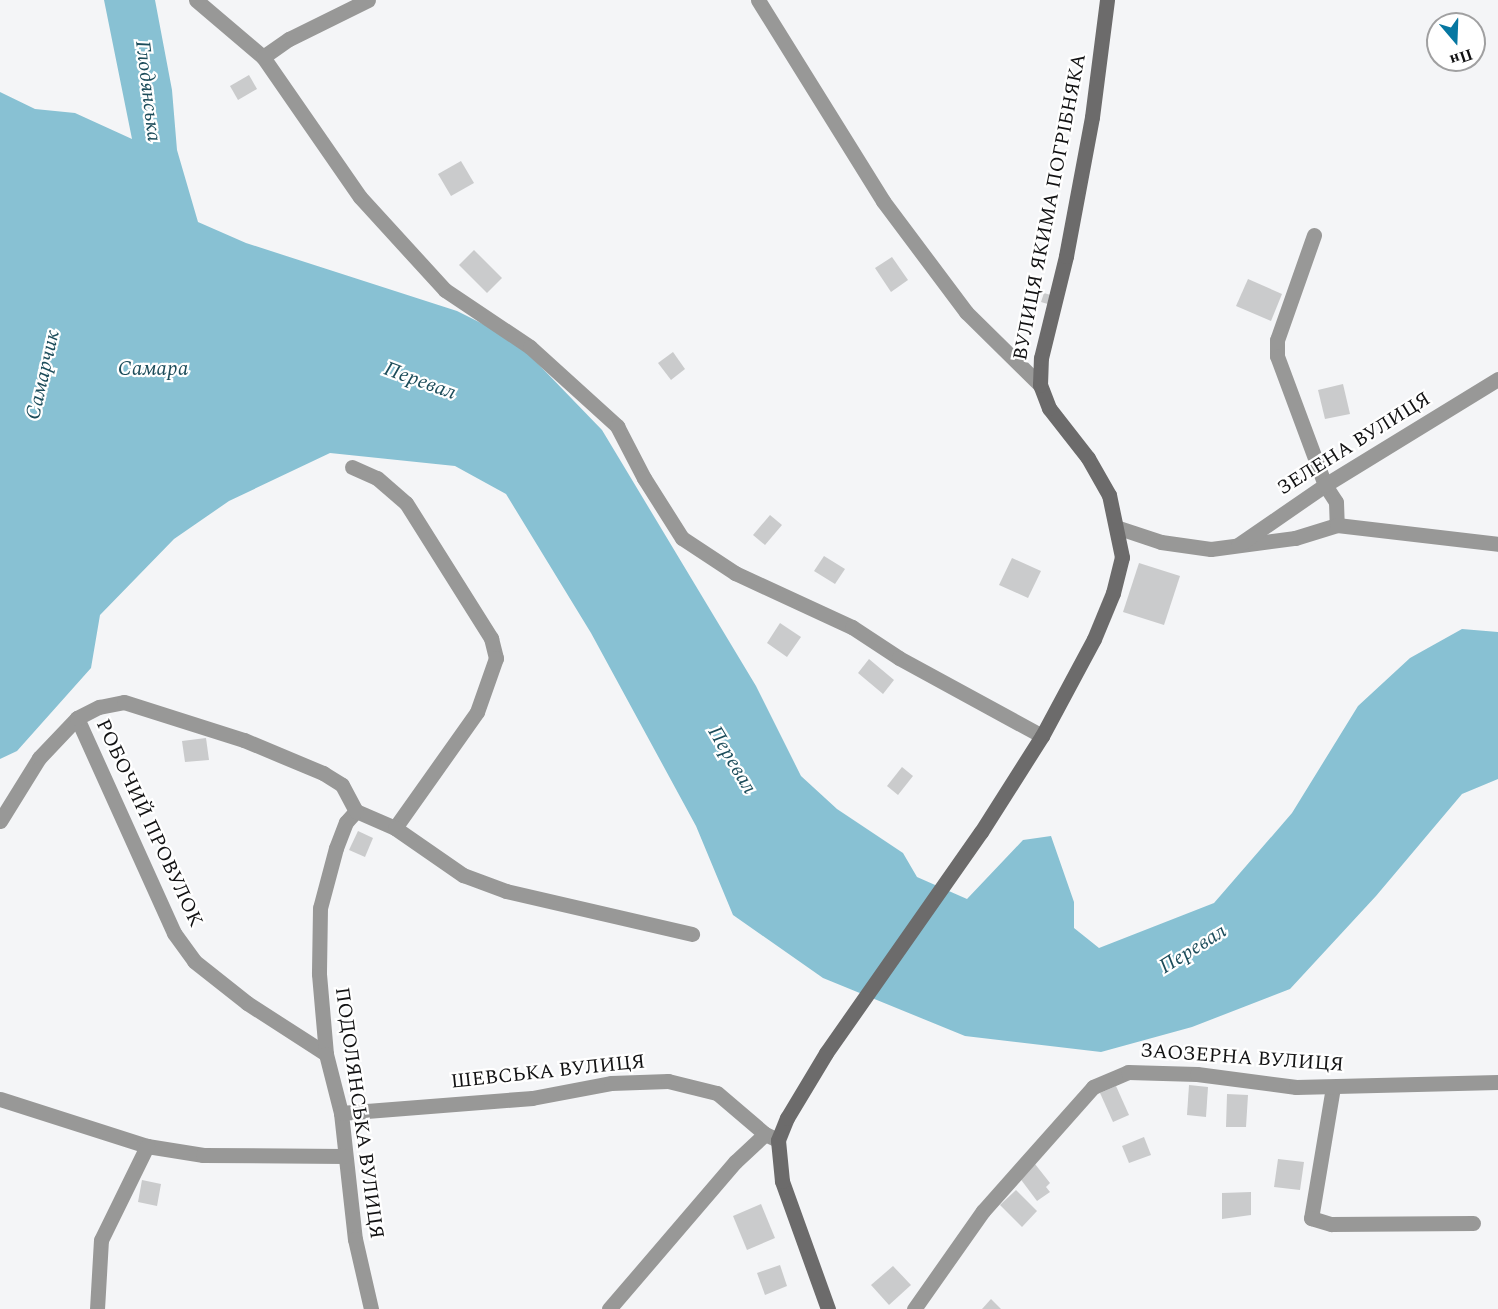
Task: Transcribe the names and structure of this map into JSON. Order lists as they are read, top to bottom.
{
  "streets": {
    "street": [
      "ВУЛИЦЯ ЯКИМА ПОГРІБНЯКА",
      "ЗЕЛЕНА ВУЛИЦЯ",
      "РОБОЧИЙ ПРОВУЛОК",
      "ЗАОЗЕРНА ВУЛИЦЯ",
      "ШЕВСЬКА ВУЛИЦЯ",
      "ПОДОЛЯНСЬКА ВУЛИЦЯ"
    ]
  },
  "crossings": [
    ["РОБОЧИЙ ПРОВУЛОК", "ПОДОЛЯНСЬКА ВУЛИЦЯ"],
    ["ШЕВСЬКА ВУЛИЦЯ", "ПОДОЛЯНСЬКА ВУЛИЦЯ"]
  ],
  "water": [
    "Глодянська",
    "Самара",
    "Самарчик",
    "Перевал"
  ],
  "north": "bottom"
}
